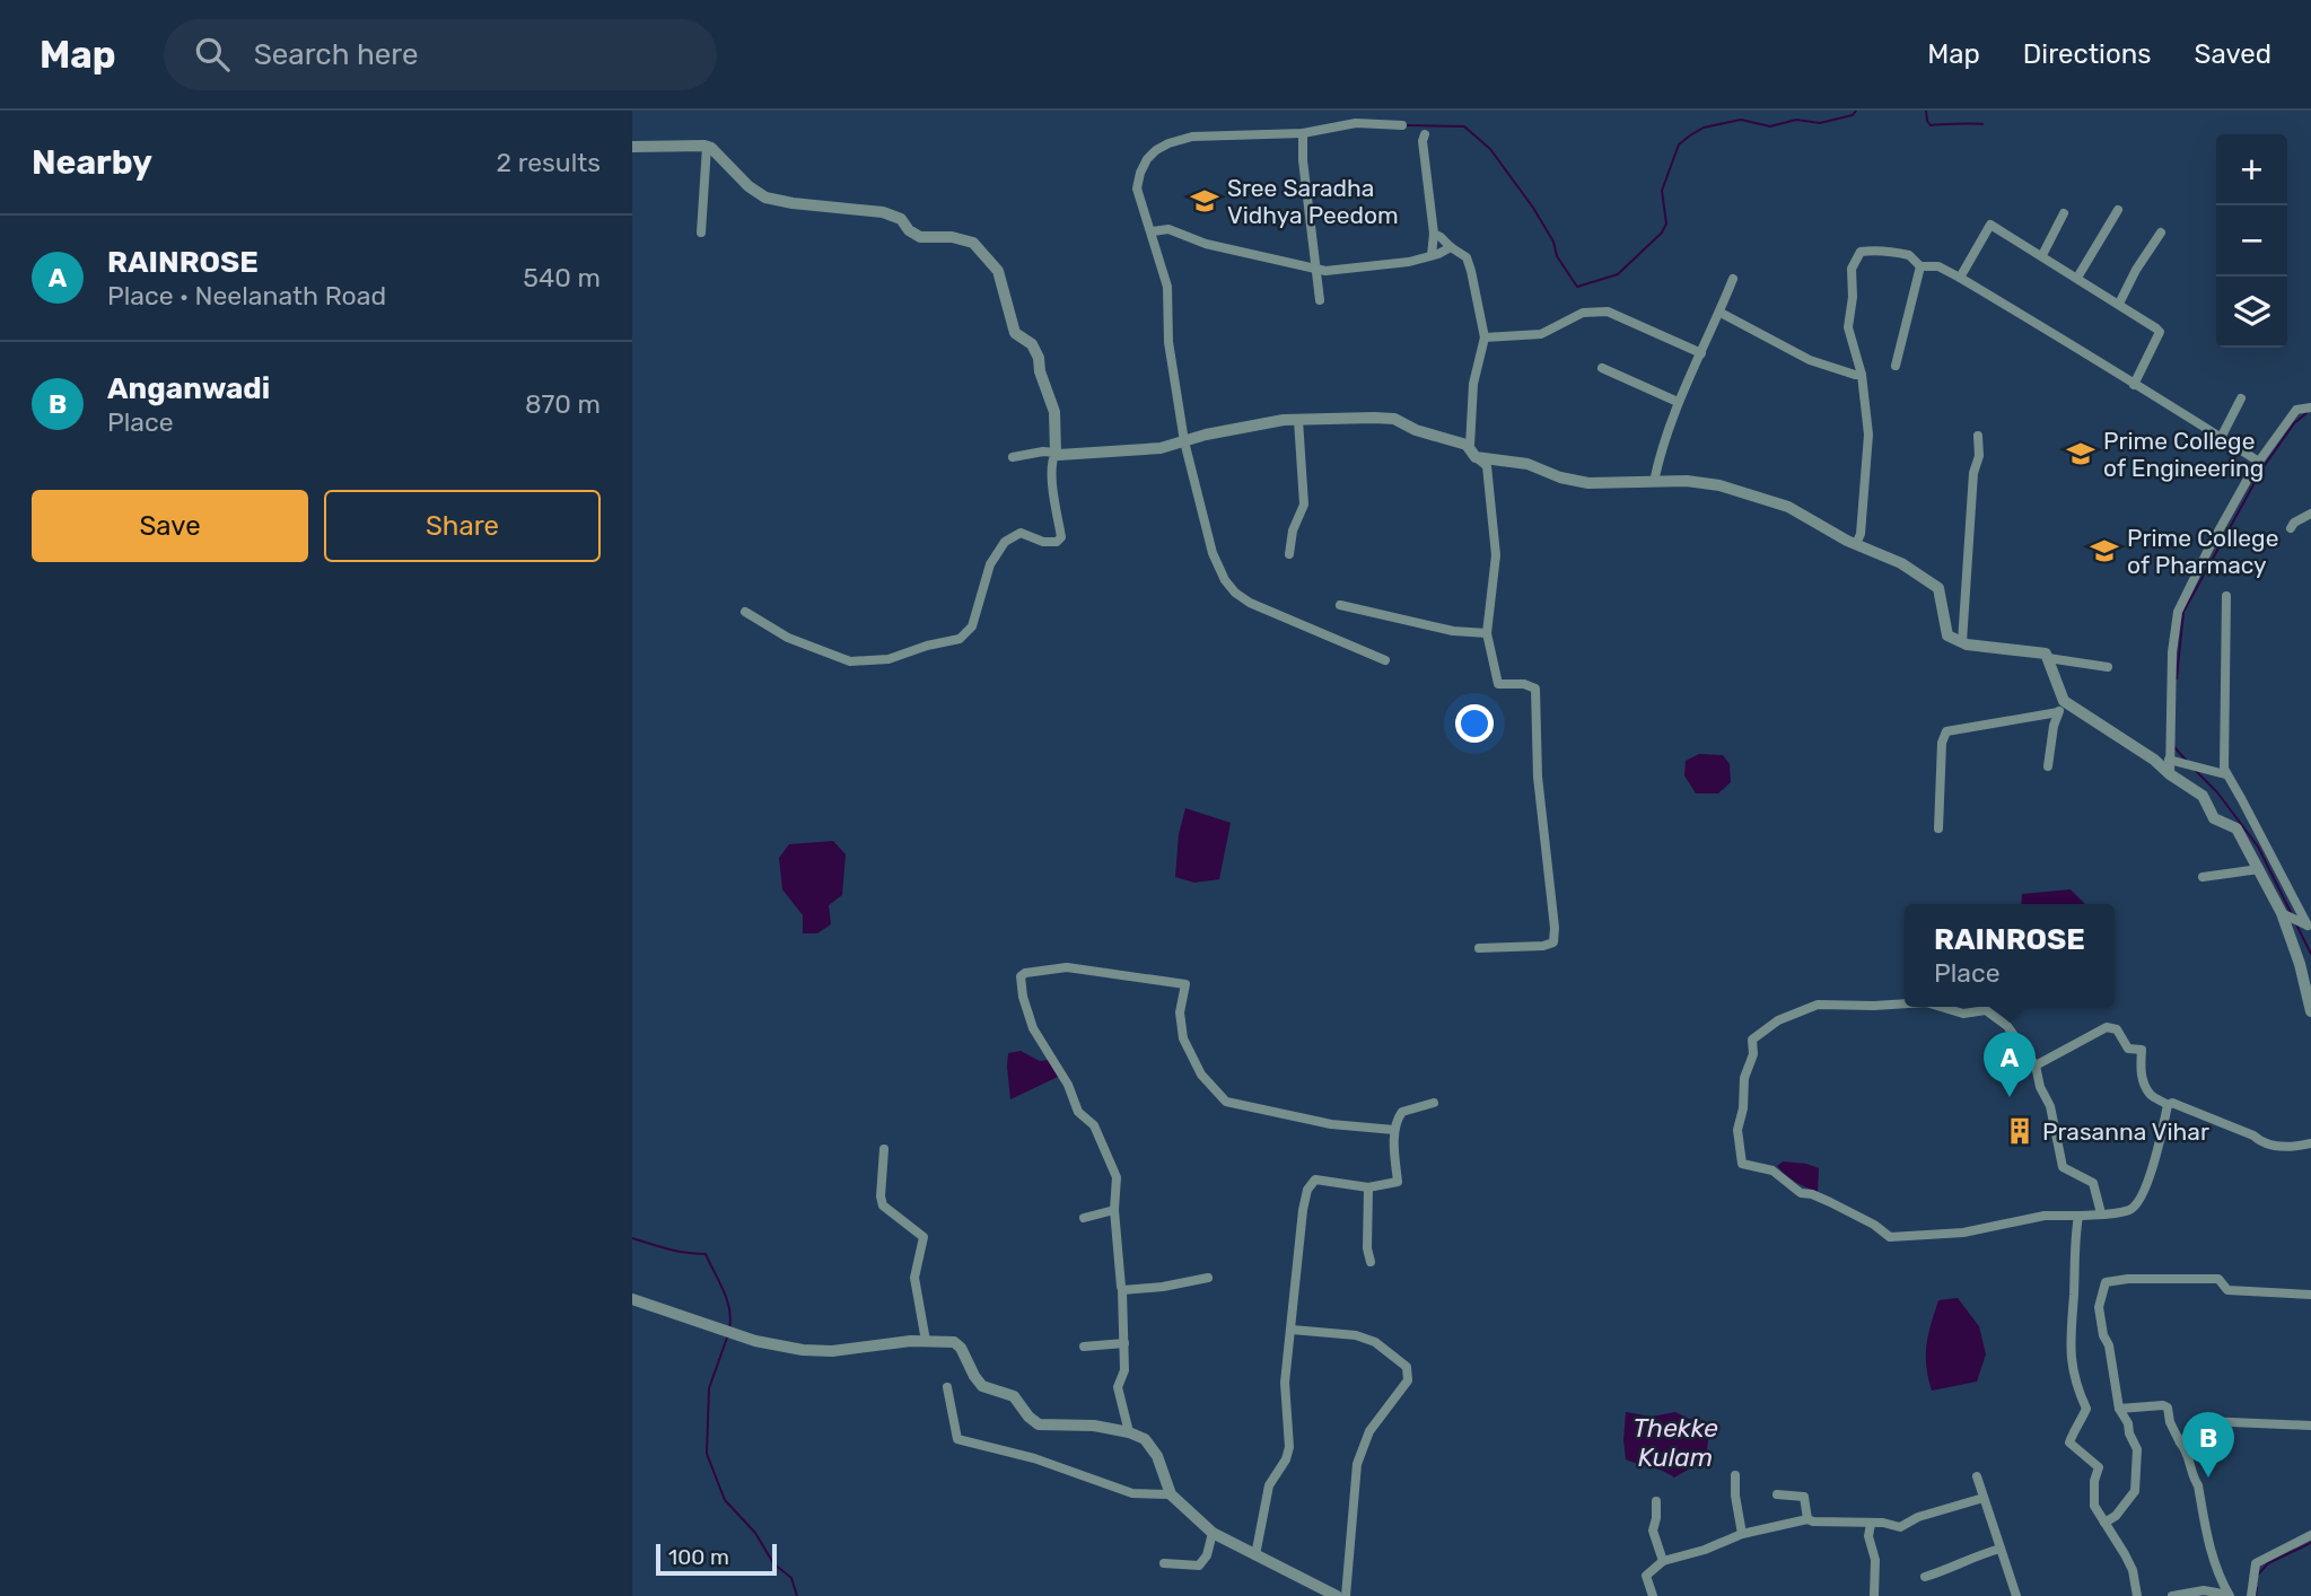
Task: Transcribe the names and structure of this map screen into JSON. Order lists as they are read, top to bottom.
{
  "water": ["Thekke Kulam"],
  "places": {
    "school or university": ["Sree Saradha Vidhya Peedom", "Prime College of Engineering", "Prime College of Pharmacy"],
    "building": ["Prasanna Vihar"]
  },
  "scale_bar": "100 m",
  "page": {
    "header": "Map",
    "search": "Search here",
    "nav": ["Map", "Directions", "Saved"],
    "heading": ["Nearby", "2 results"],
    "map_buttons": ["+", "−"],
    "list": [
      {
        "mark": "A",
        "name": "RAINROSE",
        "note": "Place · Neelanath Road",
        "value": "540 m"
      },
      {
        "mark": "B",
        "name": "Anganwadi",
        "note": "Place",
        "value": "870 m"
      }
    ],
    "buttons": ["Save", "Share"],
    "popup": ["RAINROSE", "Place"],
    "pins": ["A", "B"],
    "scale": "100 m"
  }
}
